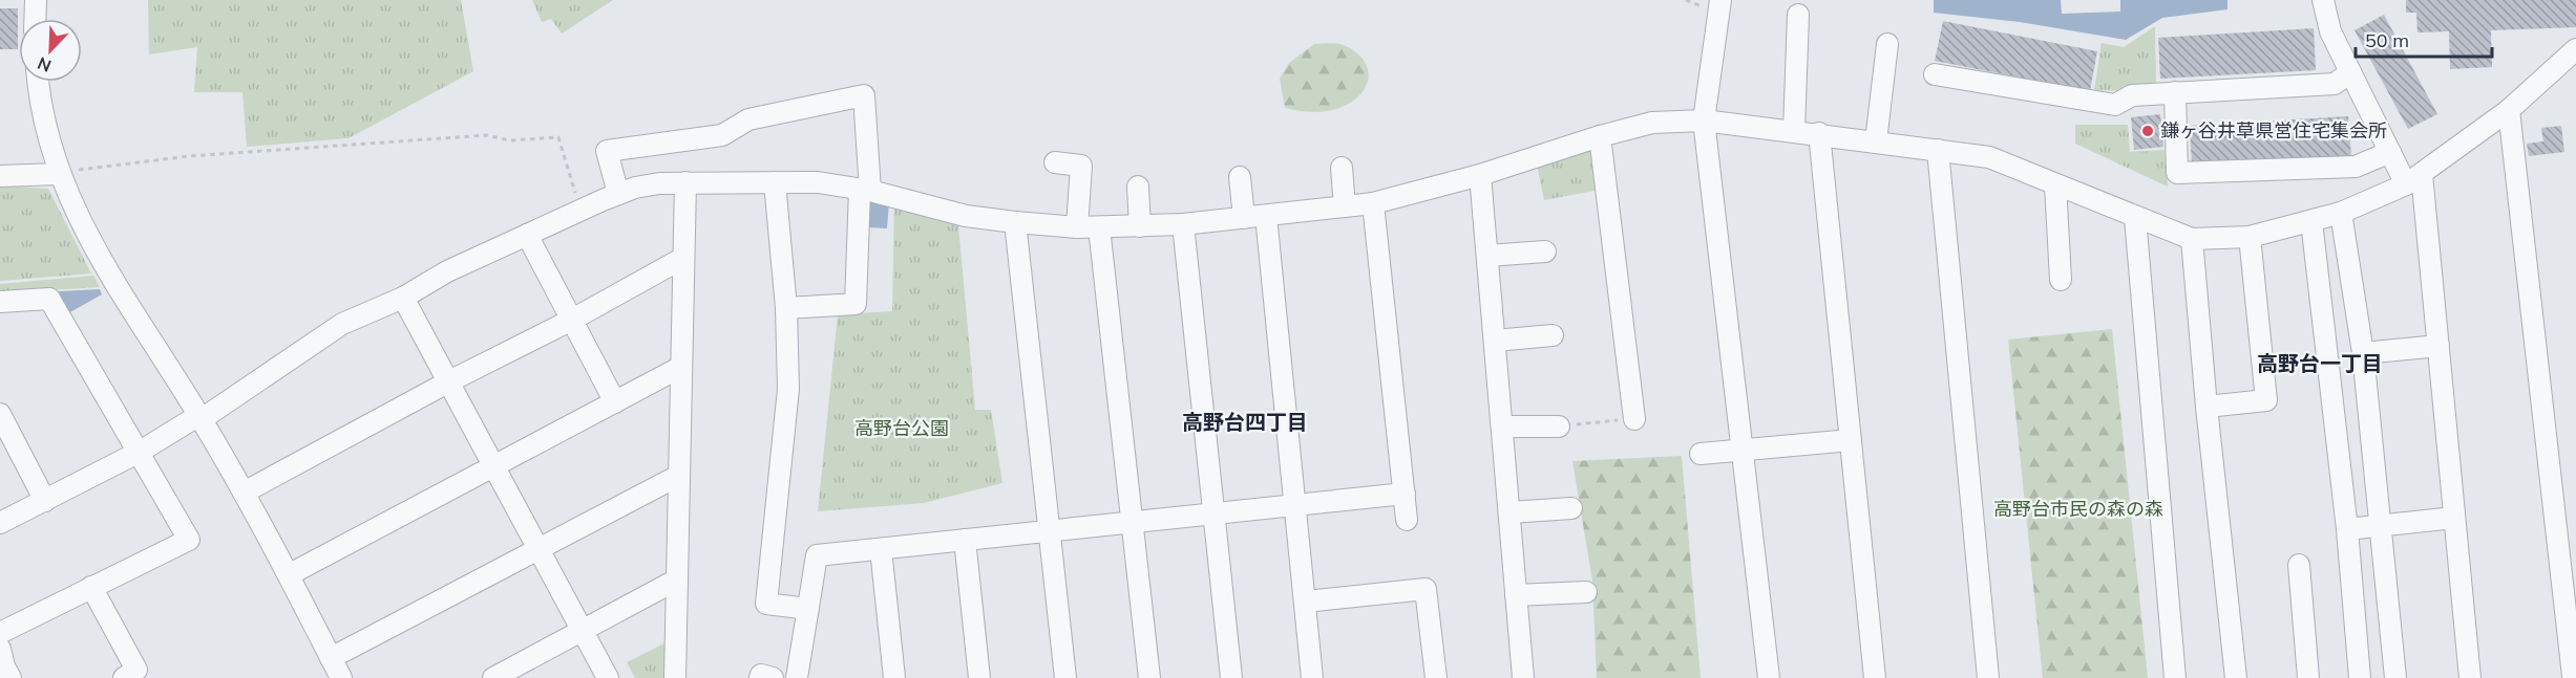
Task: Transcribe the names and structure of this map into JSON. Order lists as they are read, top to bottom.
{
  "districts": ["高野台一丁目", "高野台四丁目"],
  "parks": ["高野台公園", "高野台市民の森の森"],
  "places": ["鎌ヶ谷井草県営住宅集会所"],
  "scale_bar": "50 m",
  "north": "bottom left"
}
